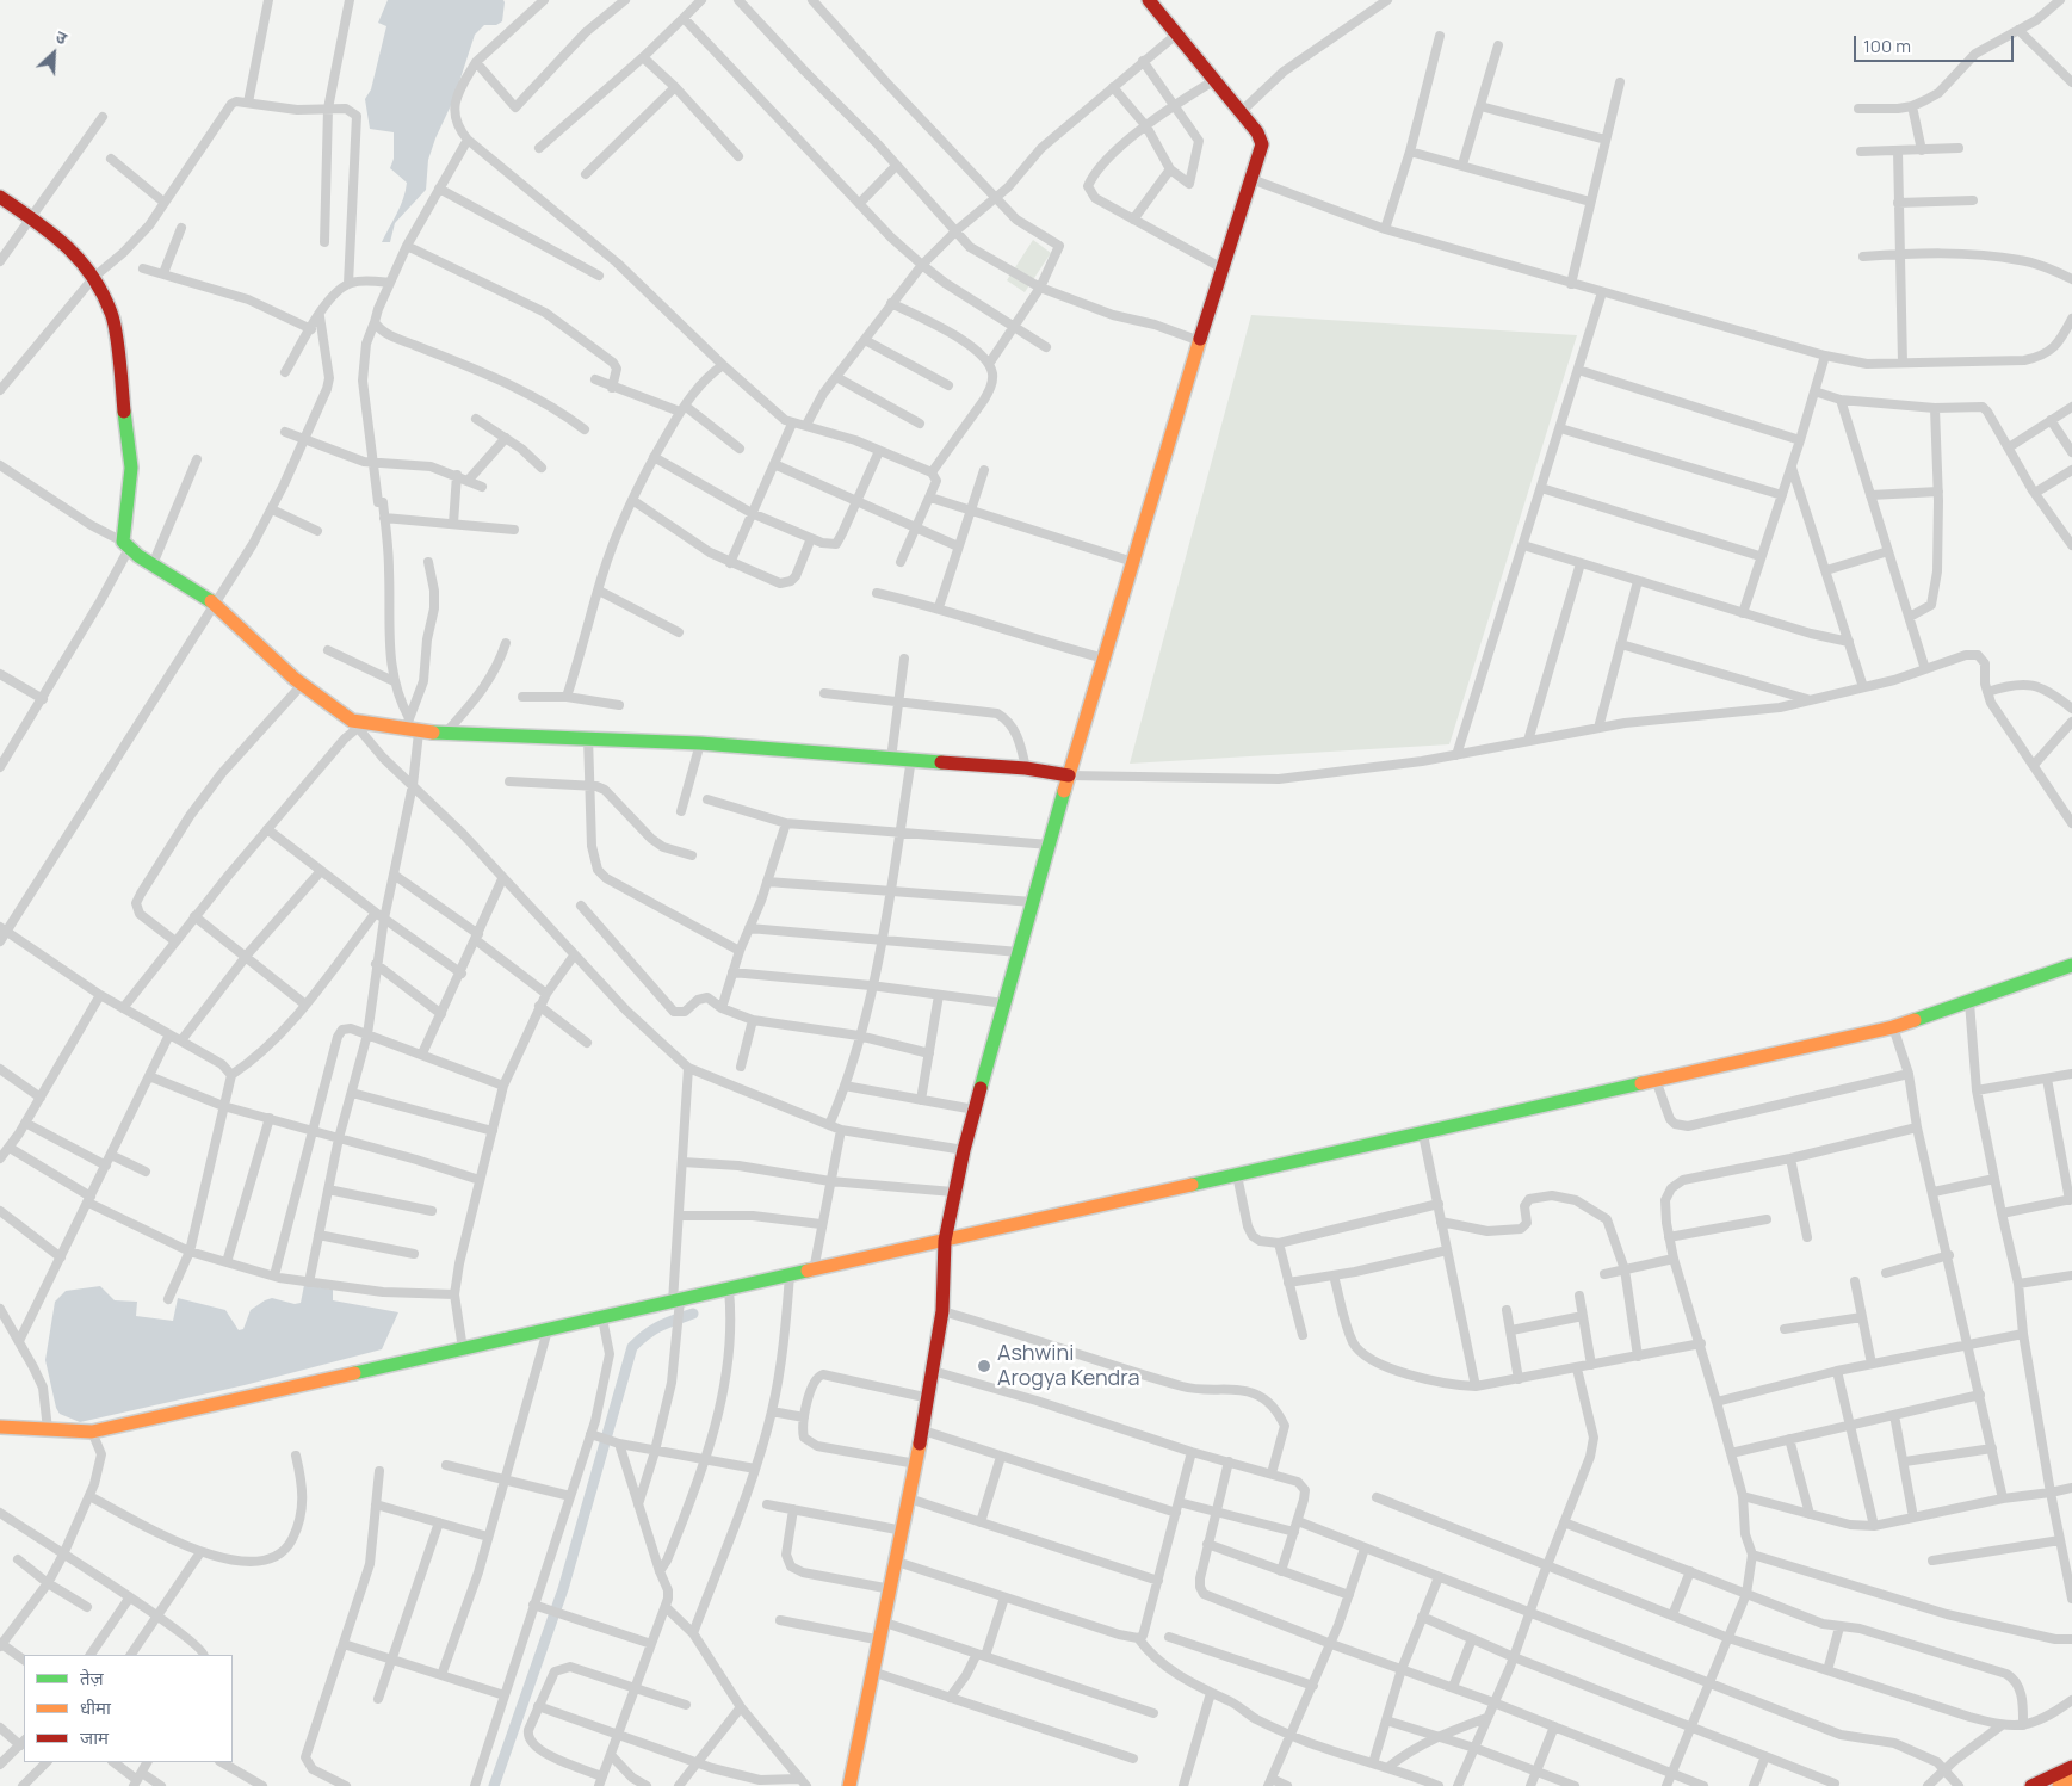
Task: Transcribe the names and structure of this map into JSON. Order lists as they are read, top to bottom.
{
  "places": ["Ashwini Arogya Kendra"],
  "legend": ["तेज़", "धीमा", "जाम"],
  "scale_bar": "100 m",
  "north": "top right"
}
